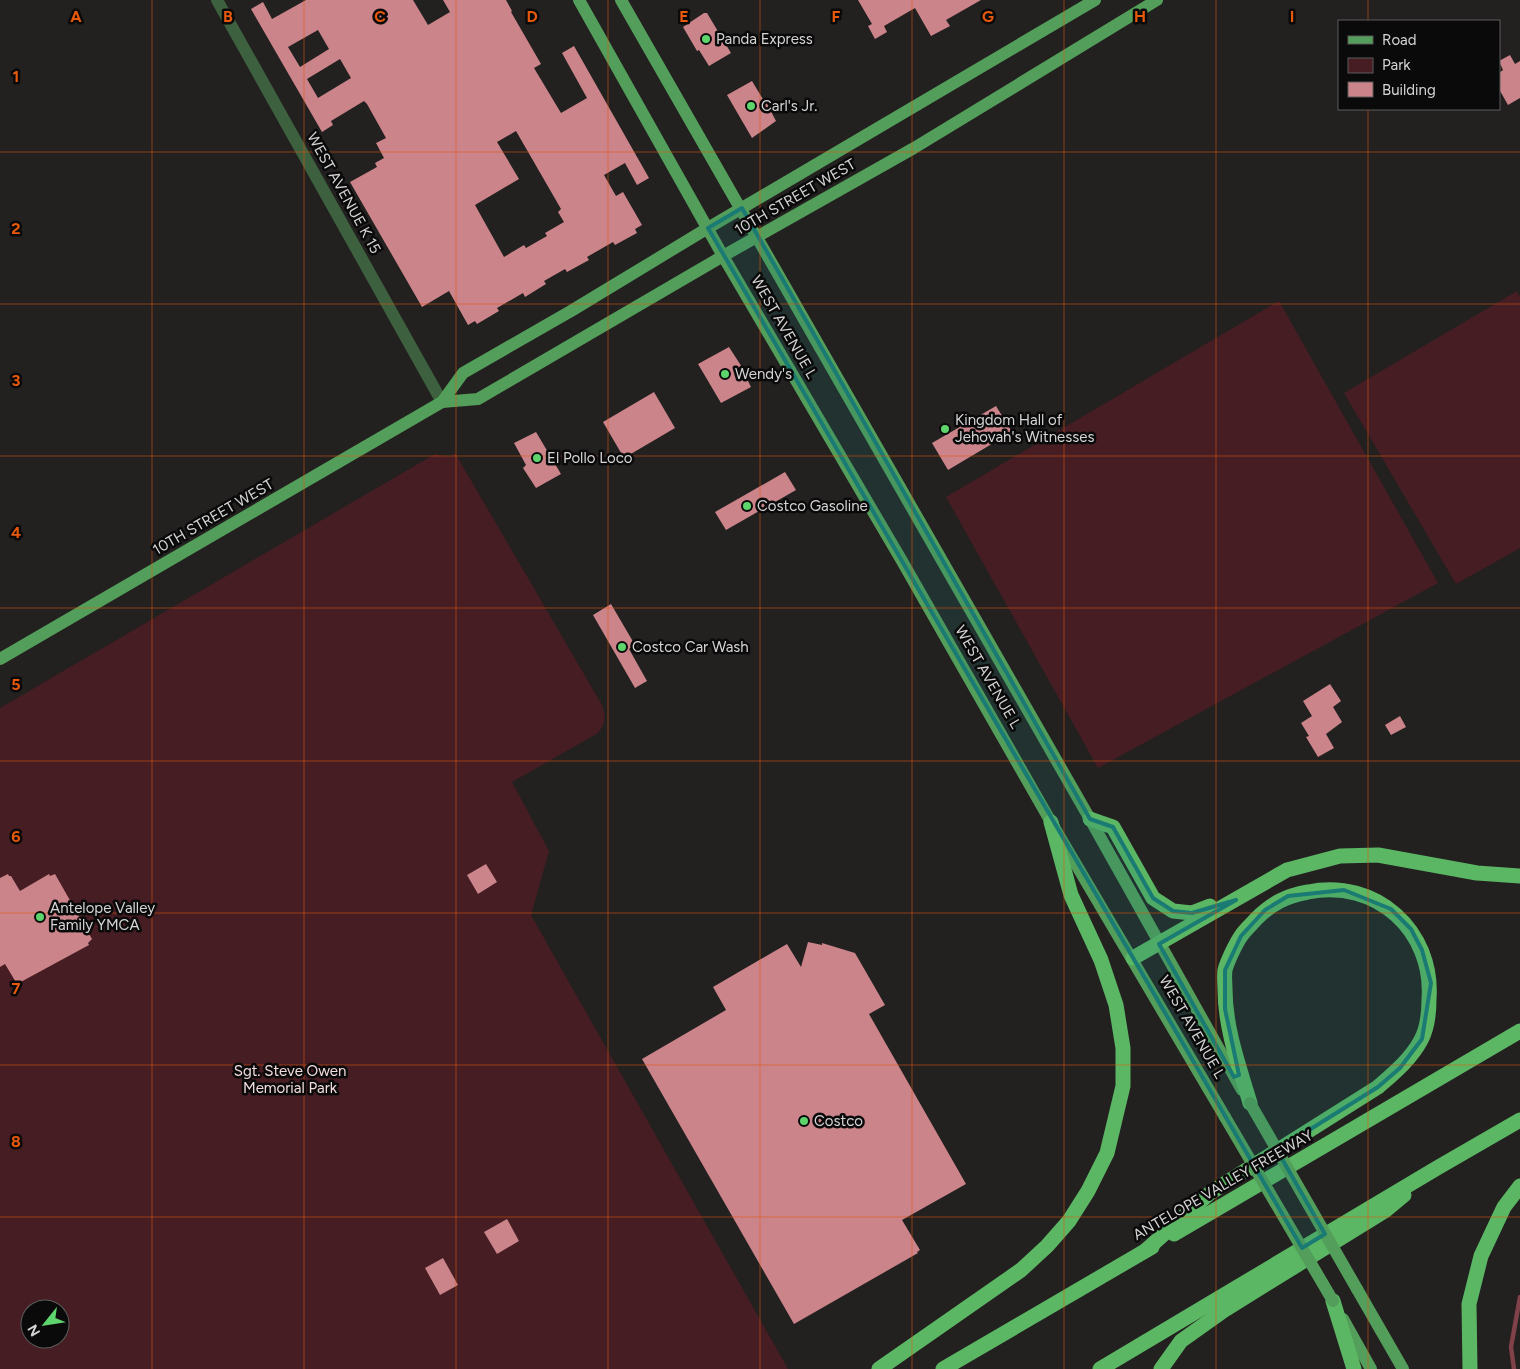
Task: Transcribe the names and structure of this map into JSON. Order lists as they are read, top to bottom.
{
  "streets": {
    "highway": ["ANTELOPE VALLEY FREEWAY"],
    "main road": ["10TH STREET WEST", "WEST AVENUE L"],
    "street": ["WEST AVENUE K 15"]
  },
  "crossings": [
    ["WEST AVENUE K 15", "10TH STREET WEST"],
    ["10TH STREET WEST", "WEST AVENUE L"]
  ],
  "parks": ["Sgt. Steve Owen Memorial Park"],
  "places": [
    "Panda Express",
    "Carl's Jr.",
    "Wendy's",
    "Kingdom Hall of Jehovah's Witnesses",
    "El Pollo Loco",
    "Costco Gasoline",
    "Costco Car Wash",
    "Antelope Valley Family YMCA",
    "Costco"
  ],
  "legend": ["Road", "Park", "Building"],
  "north": "bottom left",
  "grid": {
    "columns": [
      "A",
      "B",
      "C",
      "D",
      "E",
      "F",
      "G",
      "H",
      "I"
    ],
    "rows": [
      "1",
      "2",
      "3",
      "4",
      "5",
      "6",
      "7",
      "8"
    ]
  }
}
